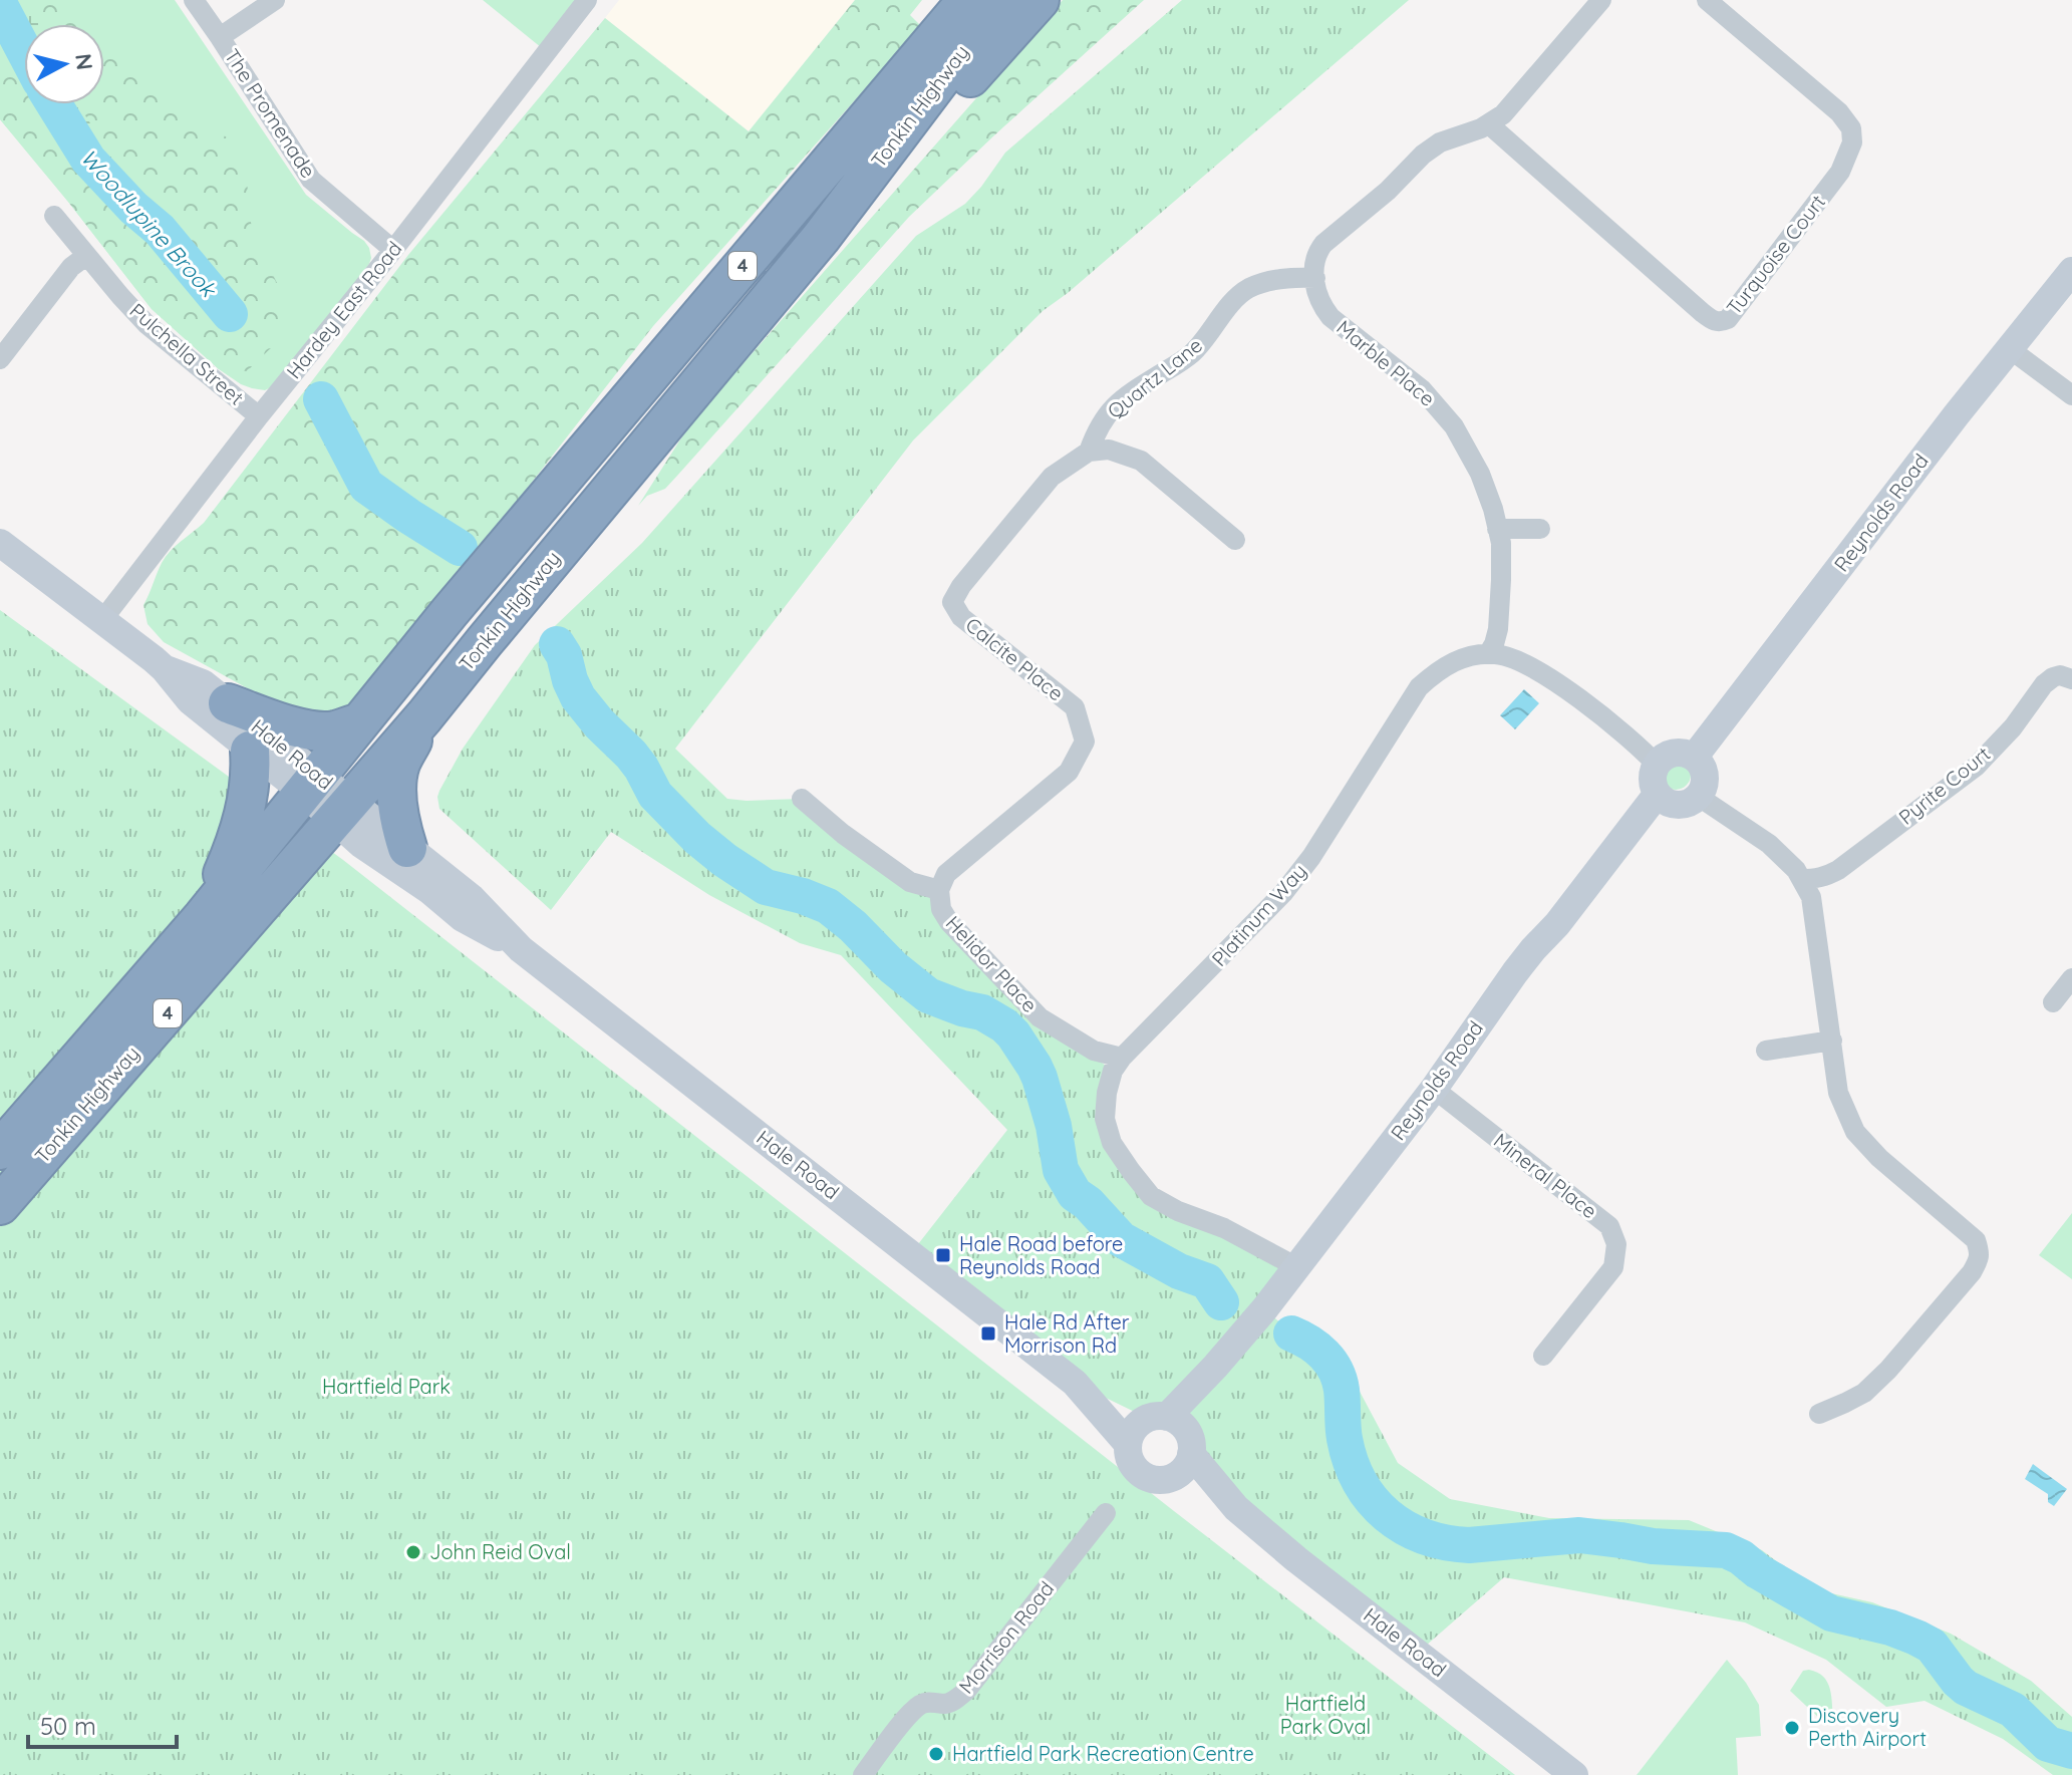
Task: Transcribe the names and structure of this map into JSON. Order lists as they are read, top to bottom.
{
  "streets": {
    "highway": ["Tonkin Highway", "4"],
    "main road": ["Reynolds Road", "Hale Road"],
    "street": [
      "The Promenade",
      "Turquoise Court",
      "Hardey East Road",
      "Pulchella Street",
      "Marble Place",
      "Quartz Lane",
      "Calcite Place",
      "Pyrite Court",
      "Platinum Way",
      "Helidor Place",
      "Mineral Place",
      "Morrison Road"
    ]
  },
  "crossings": [
    ["Tonkin Highway", "Hale Road"],
    ["The Promenade", "Hardey East Road"],
    ["Hardey East Road", "Pulchella Street"],
    ["Hardey East Road", "Hale Road"],
    ["Marble Place", "Quartz Lane"],
    ["Marble Place", "Platinum Way"],
    ["Quartz Lane", "Calcite Place"],
    ["Reynolds Road", "Hale Road"],
    ["Reynolds Road", "Platinum Way"],
    ["Reynolds Road", "Mineral Place"],
    ["Calcite Place", "Helidor Place"],
    ["Platinum Way", "Helidor Place"]
  ],
  "water": ["Woodlupine Brook"],
  "parks": ["Hartfield Park", "Hartfield Park Oval"],
  "places": {
    "transit": ["Hale Road before Reynolds Road", "Hale Rd After Morrison Rd"],
    "other": ["John Reid Oval", "Discovery Perth Airport", "Hartfield Park Recreation Centre"]
  },
  "scale_bar": "50 m",
  "north": "right"
}
